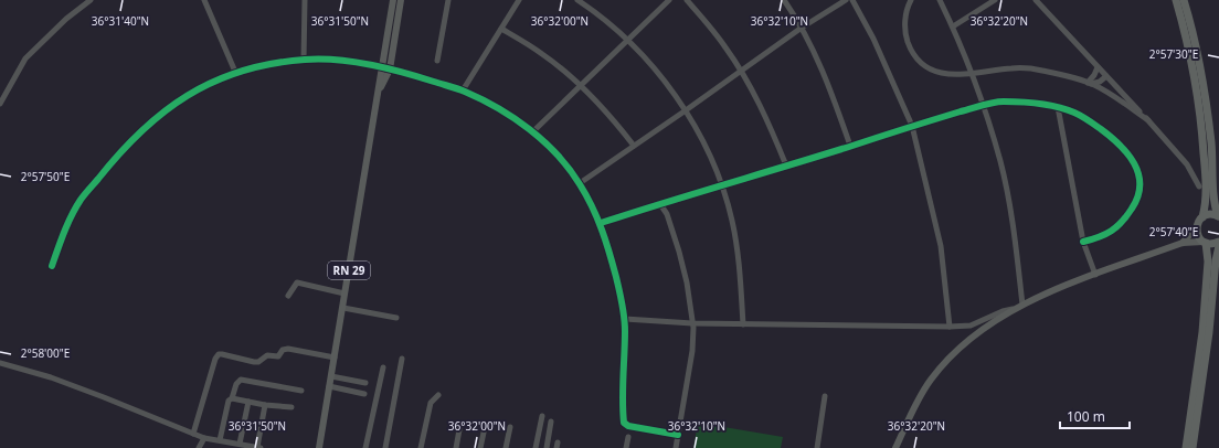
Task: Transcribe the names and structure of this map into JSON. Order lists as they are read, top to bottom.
{
  "streets": {
    "main road": ["RN 29"]
  },
  "scale_bar": "100 m",
  "coordinates": [
    "36°31'40\"N",
    "36°31'50\"N",
    "36°32'00\"N",
    "36°32'10\"N",
    "36°32'20\"N",
    "2°57'30\"E",
    "2°57'50\"E",
    "2°57'40\"E",
    "2°58'00\"E"
  ]
}
